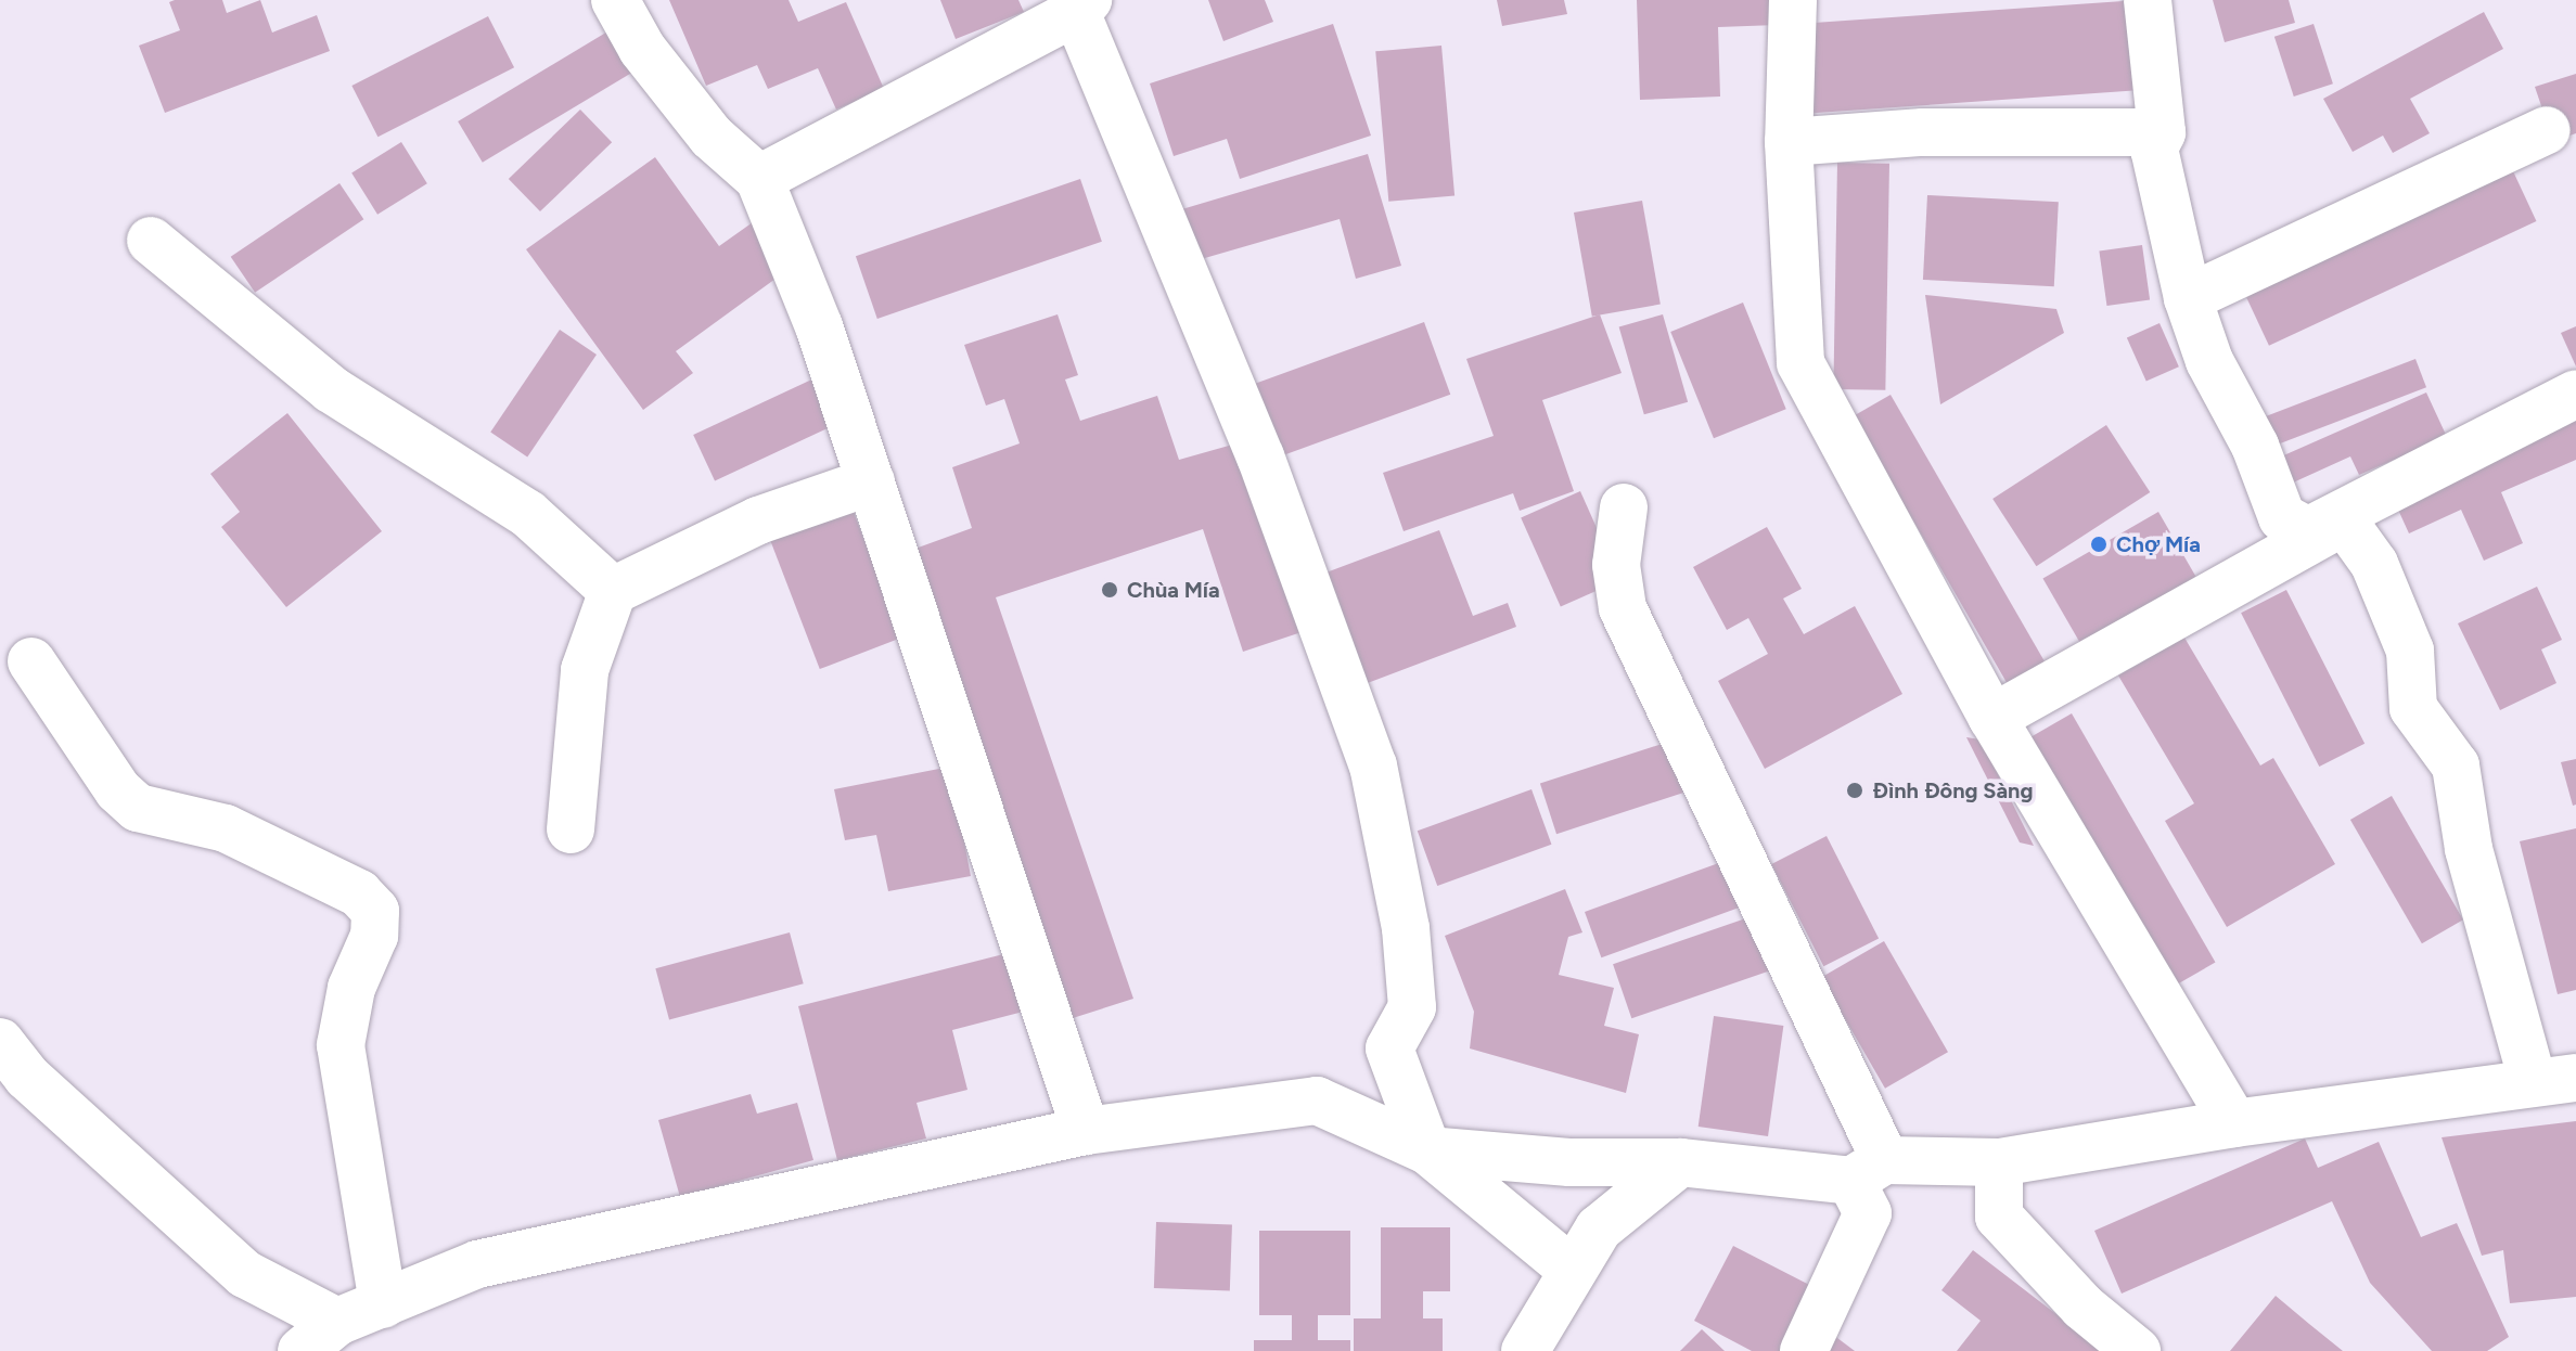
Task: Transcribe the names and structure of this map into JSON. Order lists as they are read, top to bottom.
{
  "places": ["Chợ Mía", "Chùa Mía", "Đình Đông Sàng"]
}
